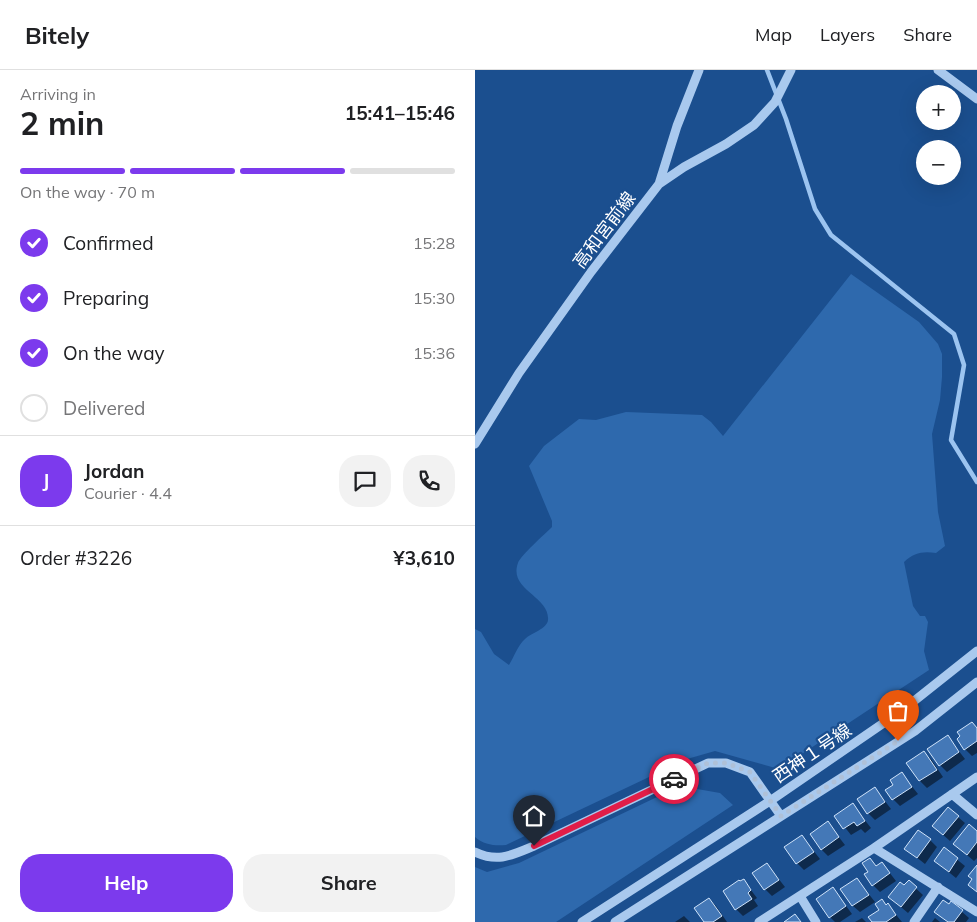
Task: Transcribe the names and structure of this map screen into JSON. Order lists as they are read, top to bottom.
{
  "streets": {
    "street": ["高和宮前線", "西神１号線"]
  },
  "page": {
    "header": "Bitely",
    "nav": ["Map", "Layers", "Share"],
    "heading": ["2 min", "Arriving in", "15:41–15:46"],
    "panel": [
      "Jordan",
      "Courier · 4.4",
      "Order #3226",
      "¥3,610"
    ],
    "map_buttons": ["+", "−"],
    "bar": "On the way · 70 m",
    "list": [
      ["Confirmed", "15:28"],
      ["Preparing", "15:30"],
      ["On the way", "15:36"],
      "Delivered"
    ],
    "round": "J",
    "buttons": ["Help", "Share"]
  }
}
